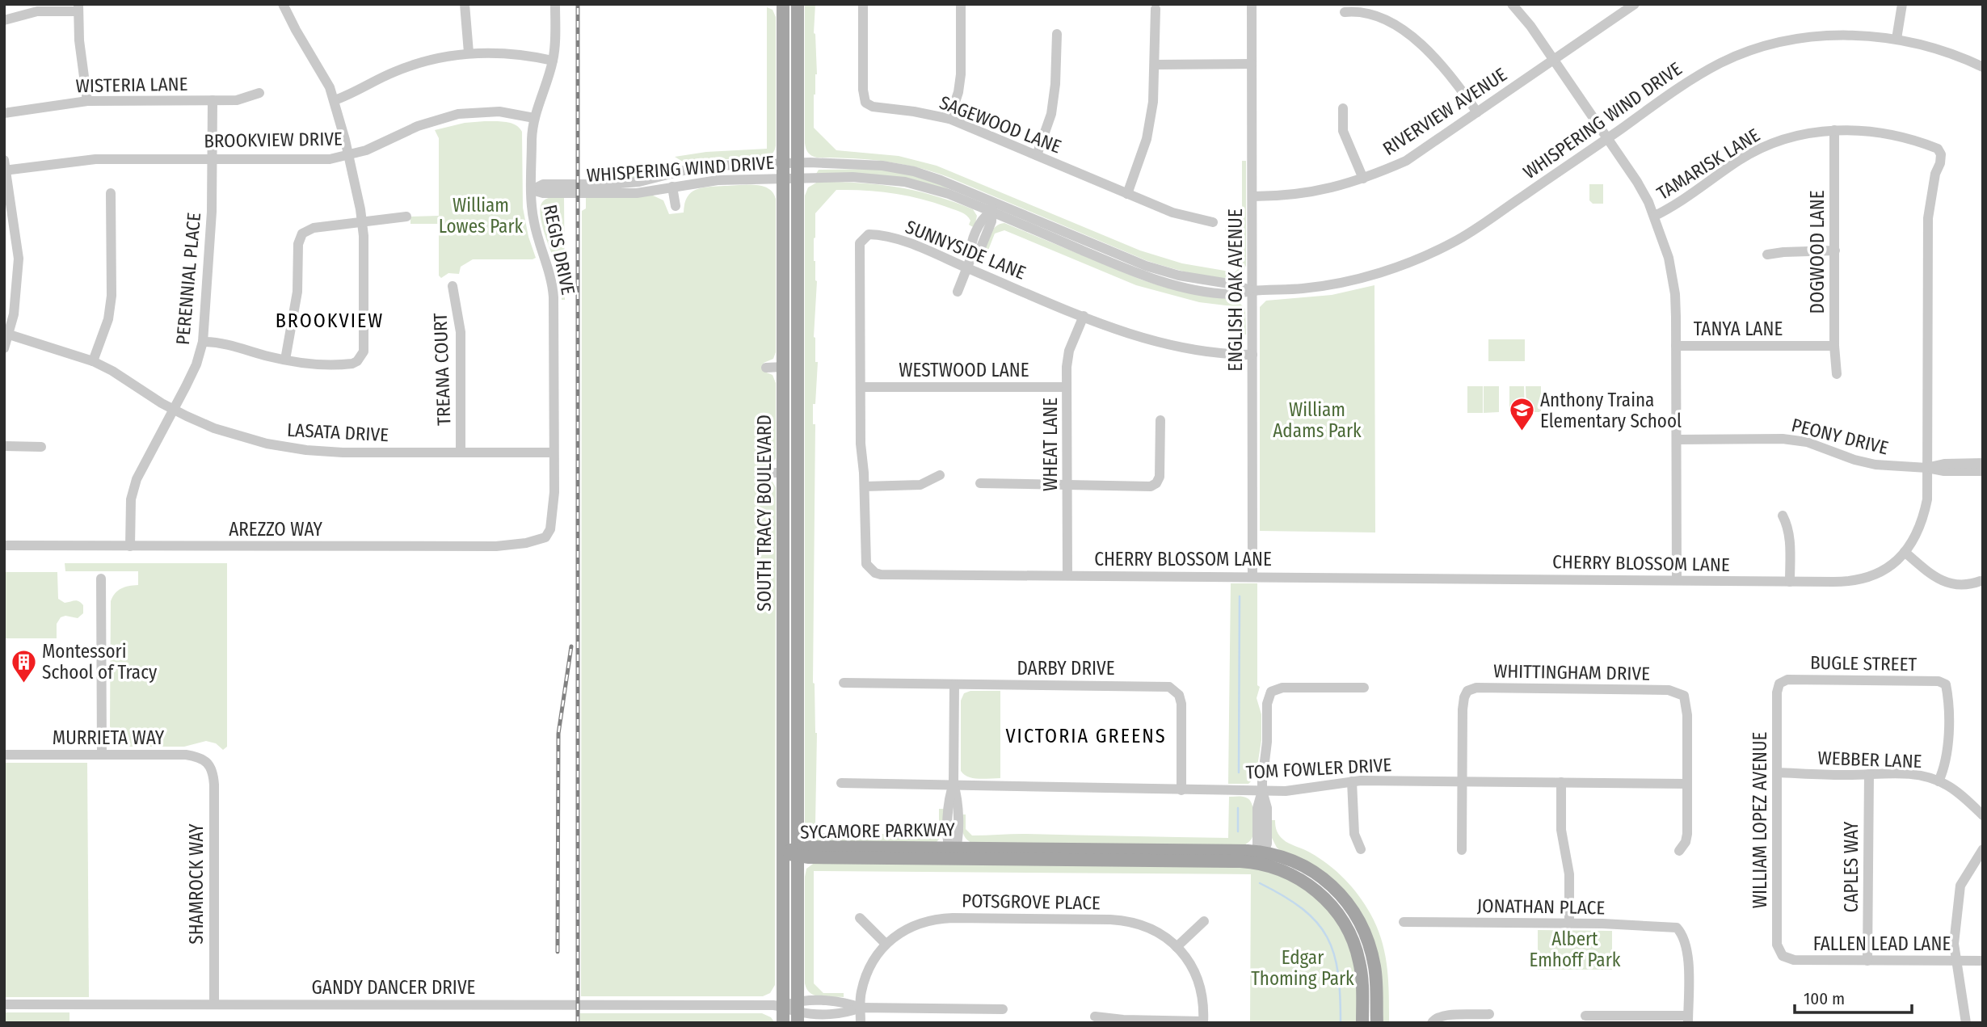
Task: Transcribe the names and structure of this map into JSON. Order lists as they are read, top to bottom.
{
  "streets": {
    "main road": ["SOUTH TRACY BOULEVARD", "SYCAMORE PARKWAY"],
    "street": [
      "WISTERIA LANE",
      "RIVERVIEW AVENUE",
      "WHISPERING WIND DRIVE",
      "SAGEWOOD LANE",
      "BROOKVIEW DRIVE",
      "TAMARISK LANE",
      "REGIS DRIVE",
      "SUNNYSIDE LANE",
      "DOGWOOD LANE",
      "PERENNIAL PLACE",
      "ENGLISH OAK AVENUE",
      "TANYA LANE",
      "TREANA COURT",
      "WESTWOOD LANE",
      "LASATA DRIVE",
      "PEONY DRIVE",
      "WHEAT LANE",
      "AREZZO WAY",
      "CHERRY BLOSSOM LANE",
      "BUGLE STREET",
      "DARBY DRIVE",
      "WHITTINGHAM DRIVE",
      "MURRIETA WAY",
      "WEBBER LANE",
      "TOM FOWLER DRIVE",
      "WILLIAM LOPEZ AVENUE",
      "CAPLES WAY",
      "SHAMROCK WAY",
      "POTSGROVE PLACE",
      "JONATHAN PLACE",
      "FALLEN LEAD LANE",
      "GANDY DANCER DRIVE"
    ]
  },
  "crossings": [
    ["WISTERIA LANE", "PERENNIAL PLACE"],
    ["RIVERVIEW AVENUE", "ENGLISH OAK AVENUE"],
    ["WHISPERING WIND DRIVE", "REGIS DRIVE"],
    ["WHISPERING WIND DRIVE", "ENGLISH OAK AVENUE"],
    ["WHISPERING WIND DRIVE", "SOUTH TRACY BOULEVARD"],
    ["BROOKVIEW DRIVE", "REGIS DRIVE"],
    ["BROOKVIEW DRIVE", "PERENNIAL PLACE"],
    ["TAMARISK LANE", "DOGWOOD LANE"],
    ["TAMARISK LANE", "CHERRY BLOSSOM LANE"],
    ["REGIS DRIVE", "LASATA DRIVE"],
    ["REGIS DRIVE", "AREZZO WAY"],
    ["SUNNYSIDE LANE", "ENGLISH OAK AVENUE"],
    ["SUNNYSIDE LANE", "WESTWOOD LANE"],
    ["SUNNYSIDE LANE", "WHEAT LANE"],
    ["SUNNYSIDE LANE", "CHERRY BLOSSOM LANE"],
    ["DOGWOOD LANE", "TANYA LANE"],
    ["PERENNIAL PLACE", "LASATA DRIVE"],
    ["PERENNIAL PLACE", "AREZZO WAY"],
    ["ENGLISH OAK AVENUE", "CHERRY BLOSSOM LANE"],
    ["TREANA COURT", "LASATA DRIVE"],
    ["WESTWOOD LANE", "WHEAT LANE"],
    ["PEONY DRIVE", "CHERRY BLOSSOM LANE"],
    ["WHEAT LANE", "CHERRY BLOSSOM LANE"],
    ["SOUTH TRACY BOULEVARD", "SYCAMORE PARKWAY"],
    ["SOUTH TRACY BOULEVARD", "GANDY DANCER DRIVE"],
    ["BUGLE STREET", "WEBBER LANE"],
    ["BUGLE STREET", "WILLIAM LOPEZ AVENUE"],
    ["DARBY DRIVE", "TOM FOWLER DRIVE"],
    ["WHITTINGHAM DRIVE", "TOM FOWLER DRIVE"],
    ["MURRIETA WAY", "SHAMROCK WAY"],
    ["WEBBER LANE", "WILLIAM LOPEZ AVENUE"],
    ["WEBBER LANE", "CAPLES WAY"],
    ["WILLIAM LOPEZ AVENUE", "FALLEN LEAD LANE"],
    ["CAPLES WAY", "FALLEN LEAD LANE"],
    ["SHAMROCK WAY", "GANDY DANCER DRIVE"]
  ],
  "districts": ["BROOKVIEW", "VICTORIA GREENS"],
  "parks": [
    "William Lowes Park",
    "William Adams Park",
    "Albert Emhoff Park",
    "Edgar Thoming Park"
  ],
  "places": {
    "school or university": ["Anthony Traina Elementary School"],
    "building": ["Montessori School of Tracy"]
  },
  "scale_bar": "100 m"
}
